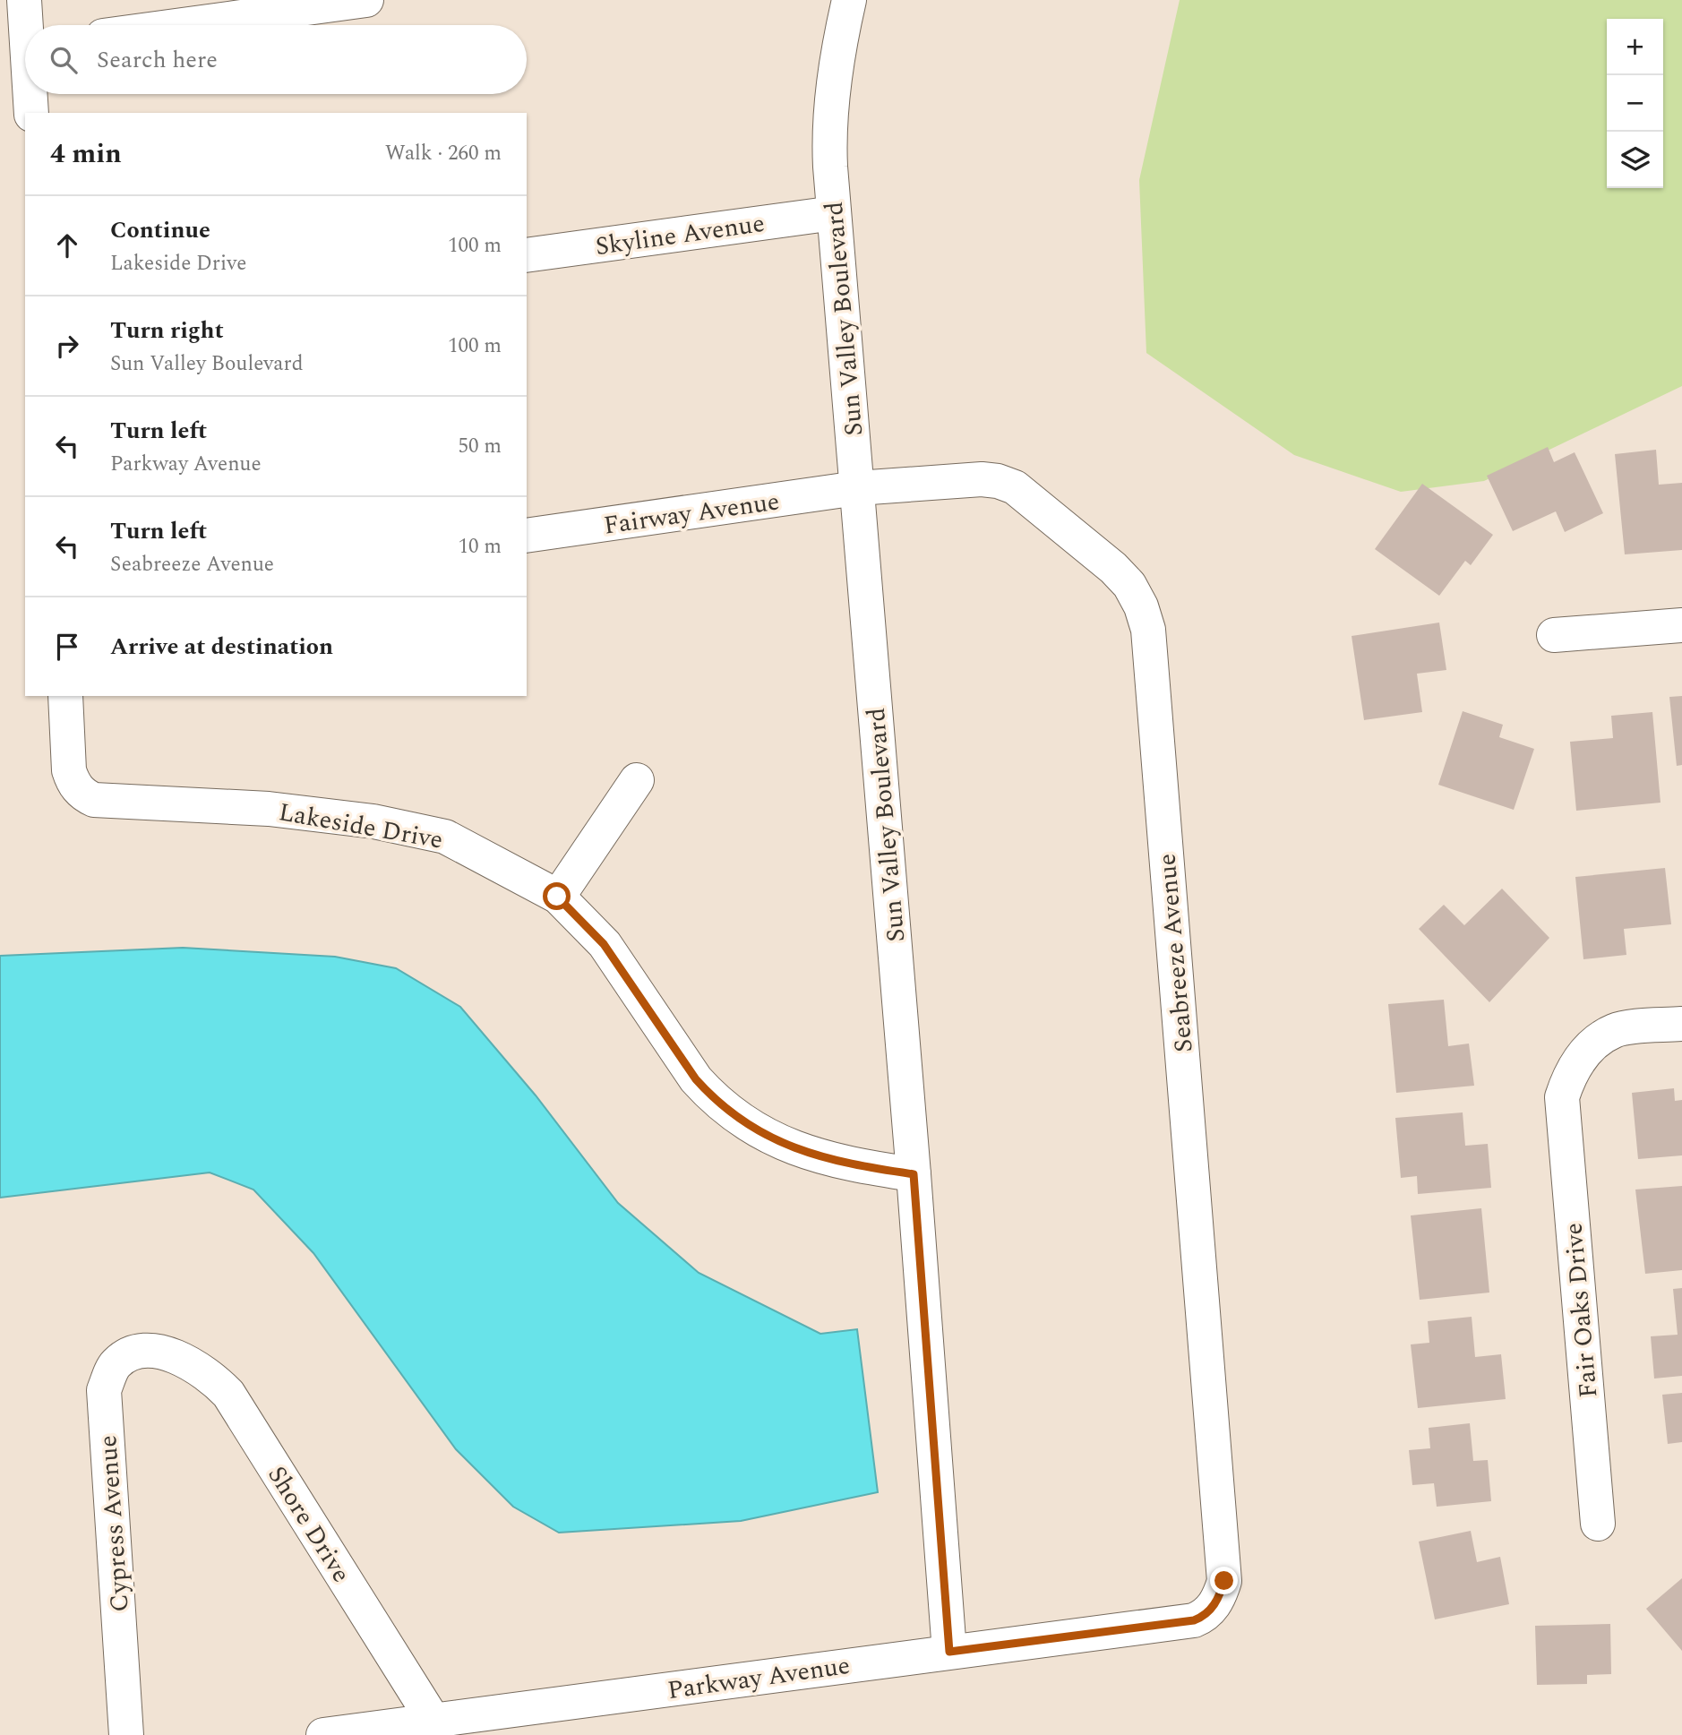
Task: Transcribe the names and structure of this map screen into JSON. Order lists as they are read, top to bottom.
{
  "streets": {
    "street": [
      "Skyline Avenue",
      "Sun Valley Boulevard",
      "Fairway Avenue",
      "Lakeside Drive",
      "Seabreeze Avenue",
      "Fair Oaks Drive",
      "Cypress Avenue",
      "Shore Drive",
      "Parkway Avenue"
    ]
  },
  "crossings": [
    ["Skyline Avenue", "Sun Valley Boulevard"],
    ["Sun Valley Boulevard", "Fairway Avenue"],
    ["Sun Valley Boulevard", "Lakeside Drive"],
    ["Sun Valley Boulevard", "Seabreeze Avenue"],
    ["Sun Valley Boulevard", "Parkway Avenue"],
    ["Fairway Avenue", "Seabreeze Avenue"],
    ["Seabreeze Avenue", "Parkway Avenue"],
    ["Cypress Avenue", "Shore Drive"],
    ["Shore Drive", "Parkway Avenue"]
  ],
  "page": {
    "map_buttons": ["+", "−"],
    "search": "Search here",
    "heading": ["4 min", "Walk · 260 m"],
    "list": [
      ["Continue", "Lakeside Drive", "100 m"],
      ["Turn right", "Sun Valley Boulevard", "100 m"],
      ["Turn left", "Parkway Avenue", "50 m"],
      ["Turn left", "Seabreeze Avenue", "10 m"],
      "Arrive at destination"
    ]
  }
}
